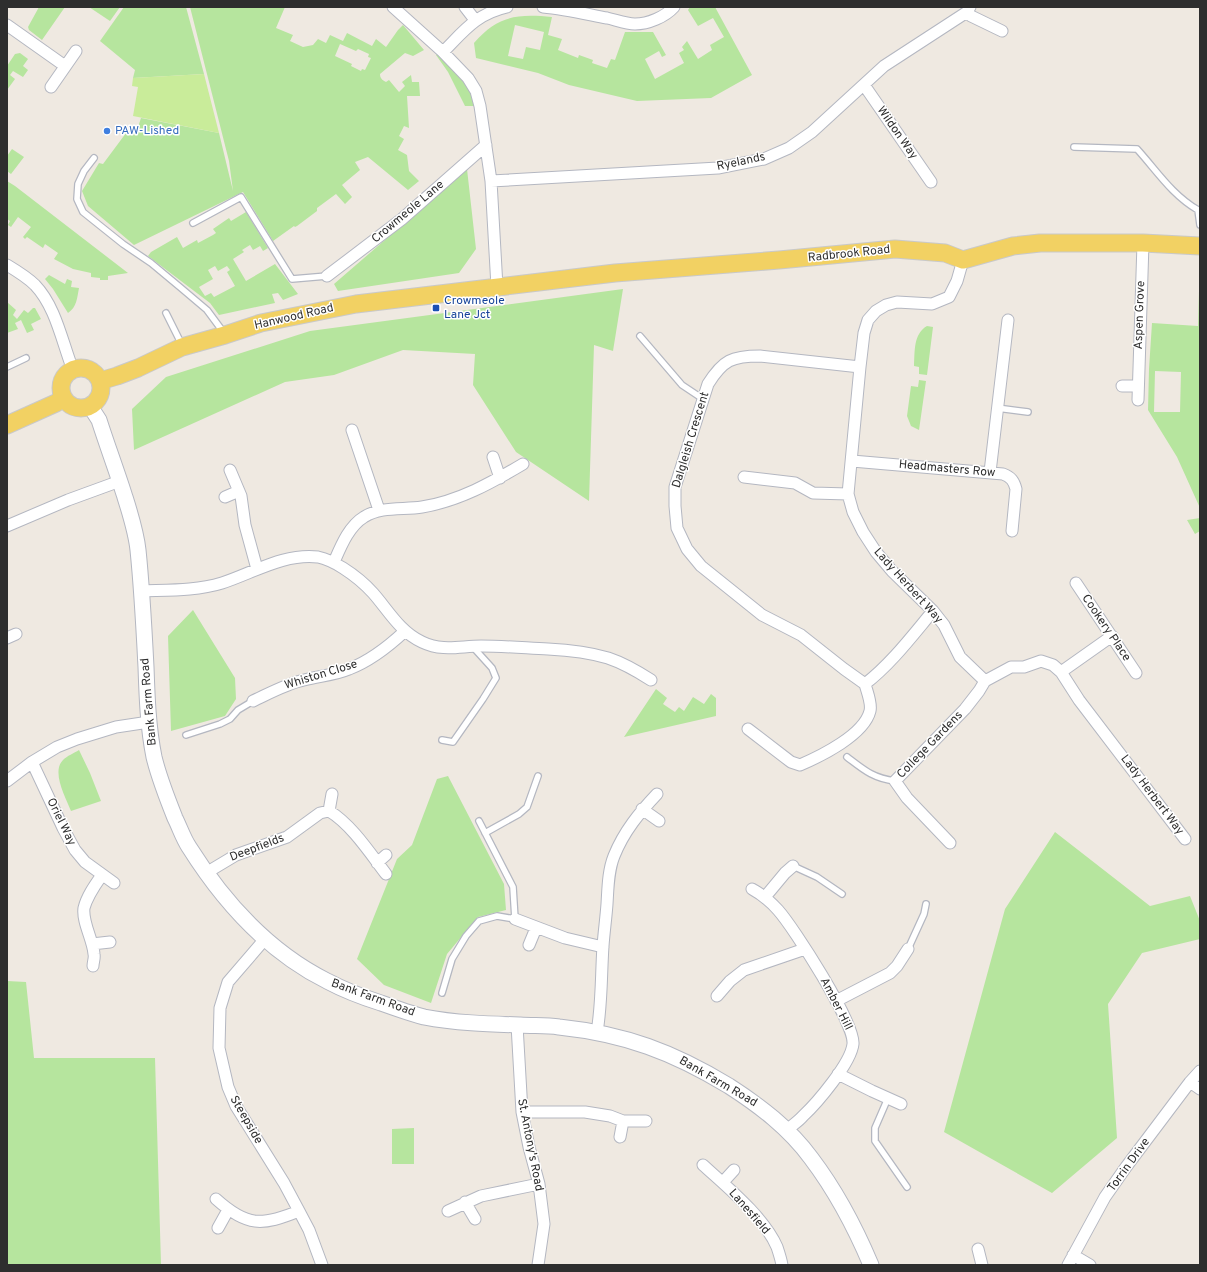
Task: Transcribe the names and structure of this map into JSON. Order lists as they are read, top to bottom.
{
  "streets": {
    "main road": ["Radbrook Road", "Hanwood Road"],
    "street": [
      "Wildon Way",
      "Ryelands",
      "Crowmeole Lane",
      "Aspen Grove",
      "Dalgleish Crescent",
      "Headmasters Row",
      "Lady Herbert Way",
      "Cookery Place",
      "Whiston Close",
      "Bank Farm Road",
      "College Gardens",
      "Oriel Way",
      "Deepfields",
      "Amber Hill",
      "Steepside",
      "St. Antony's Road",
      "Torrin Drive",
      "Lanesfield"
    ]
  },
  "crossings": [
    ["Wildon Way", "Ryelands"],
    ["Radbrook Road", "Hanwood Road"],
    ["Radbrook Road", "Lady Herbert Way"],
    ["Hanwood Road", "Bank Farm Road"],
    ["Dalgleish Crescent", "Lady Herbert Way"],
    ["Headmasters Row", "Lady Herbert Way"],
    ["Lady Herbert Way", "College Gardens"],
    ["Bank Farm Road", "Deepfields"],
    ["Bank Farm Road", "Amber Hill"],
    ["Bank Farm Road", "Steepside"],
    ["Bank Farm Road", "St. Antony's Road"]
  ],
  "places": {
    "other": ["PAW-Lished"],
    "transit": ["Crowmeole Lane Jct"]
  }
}
